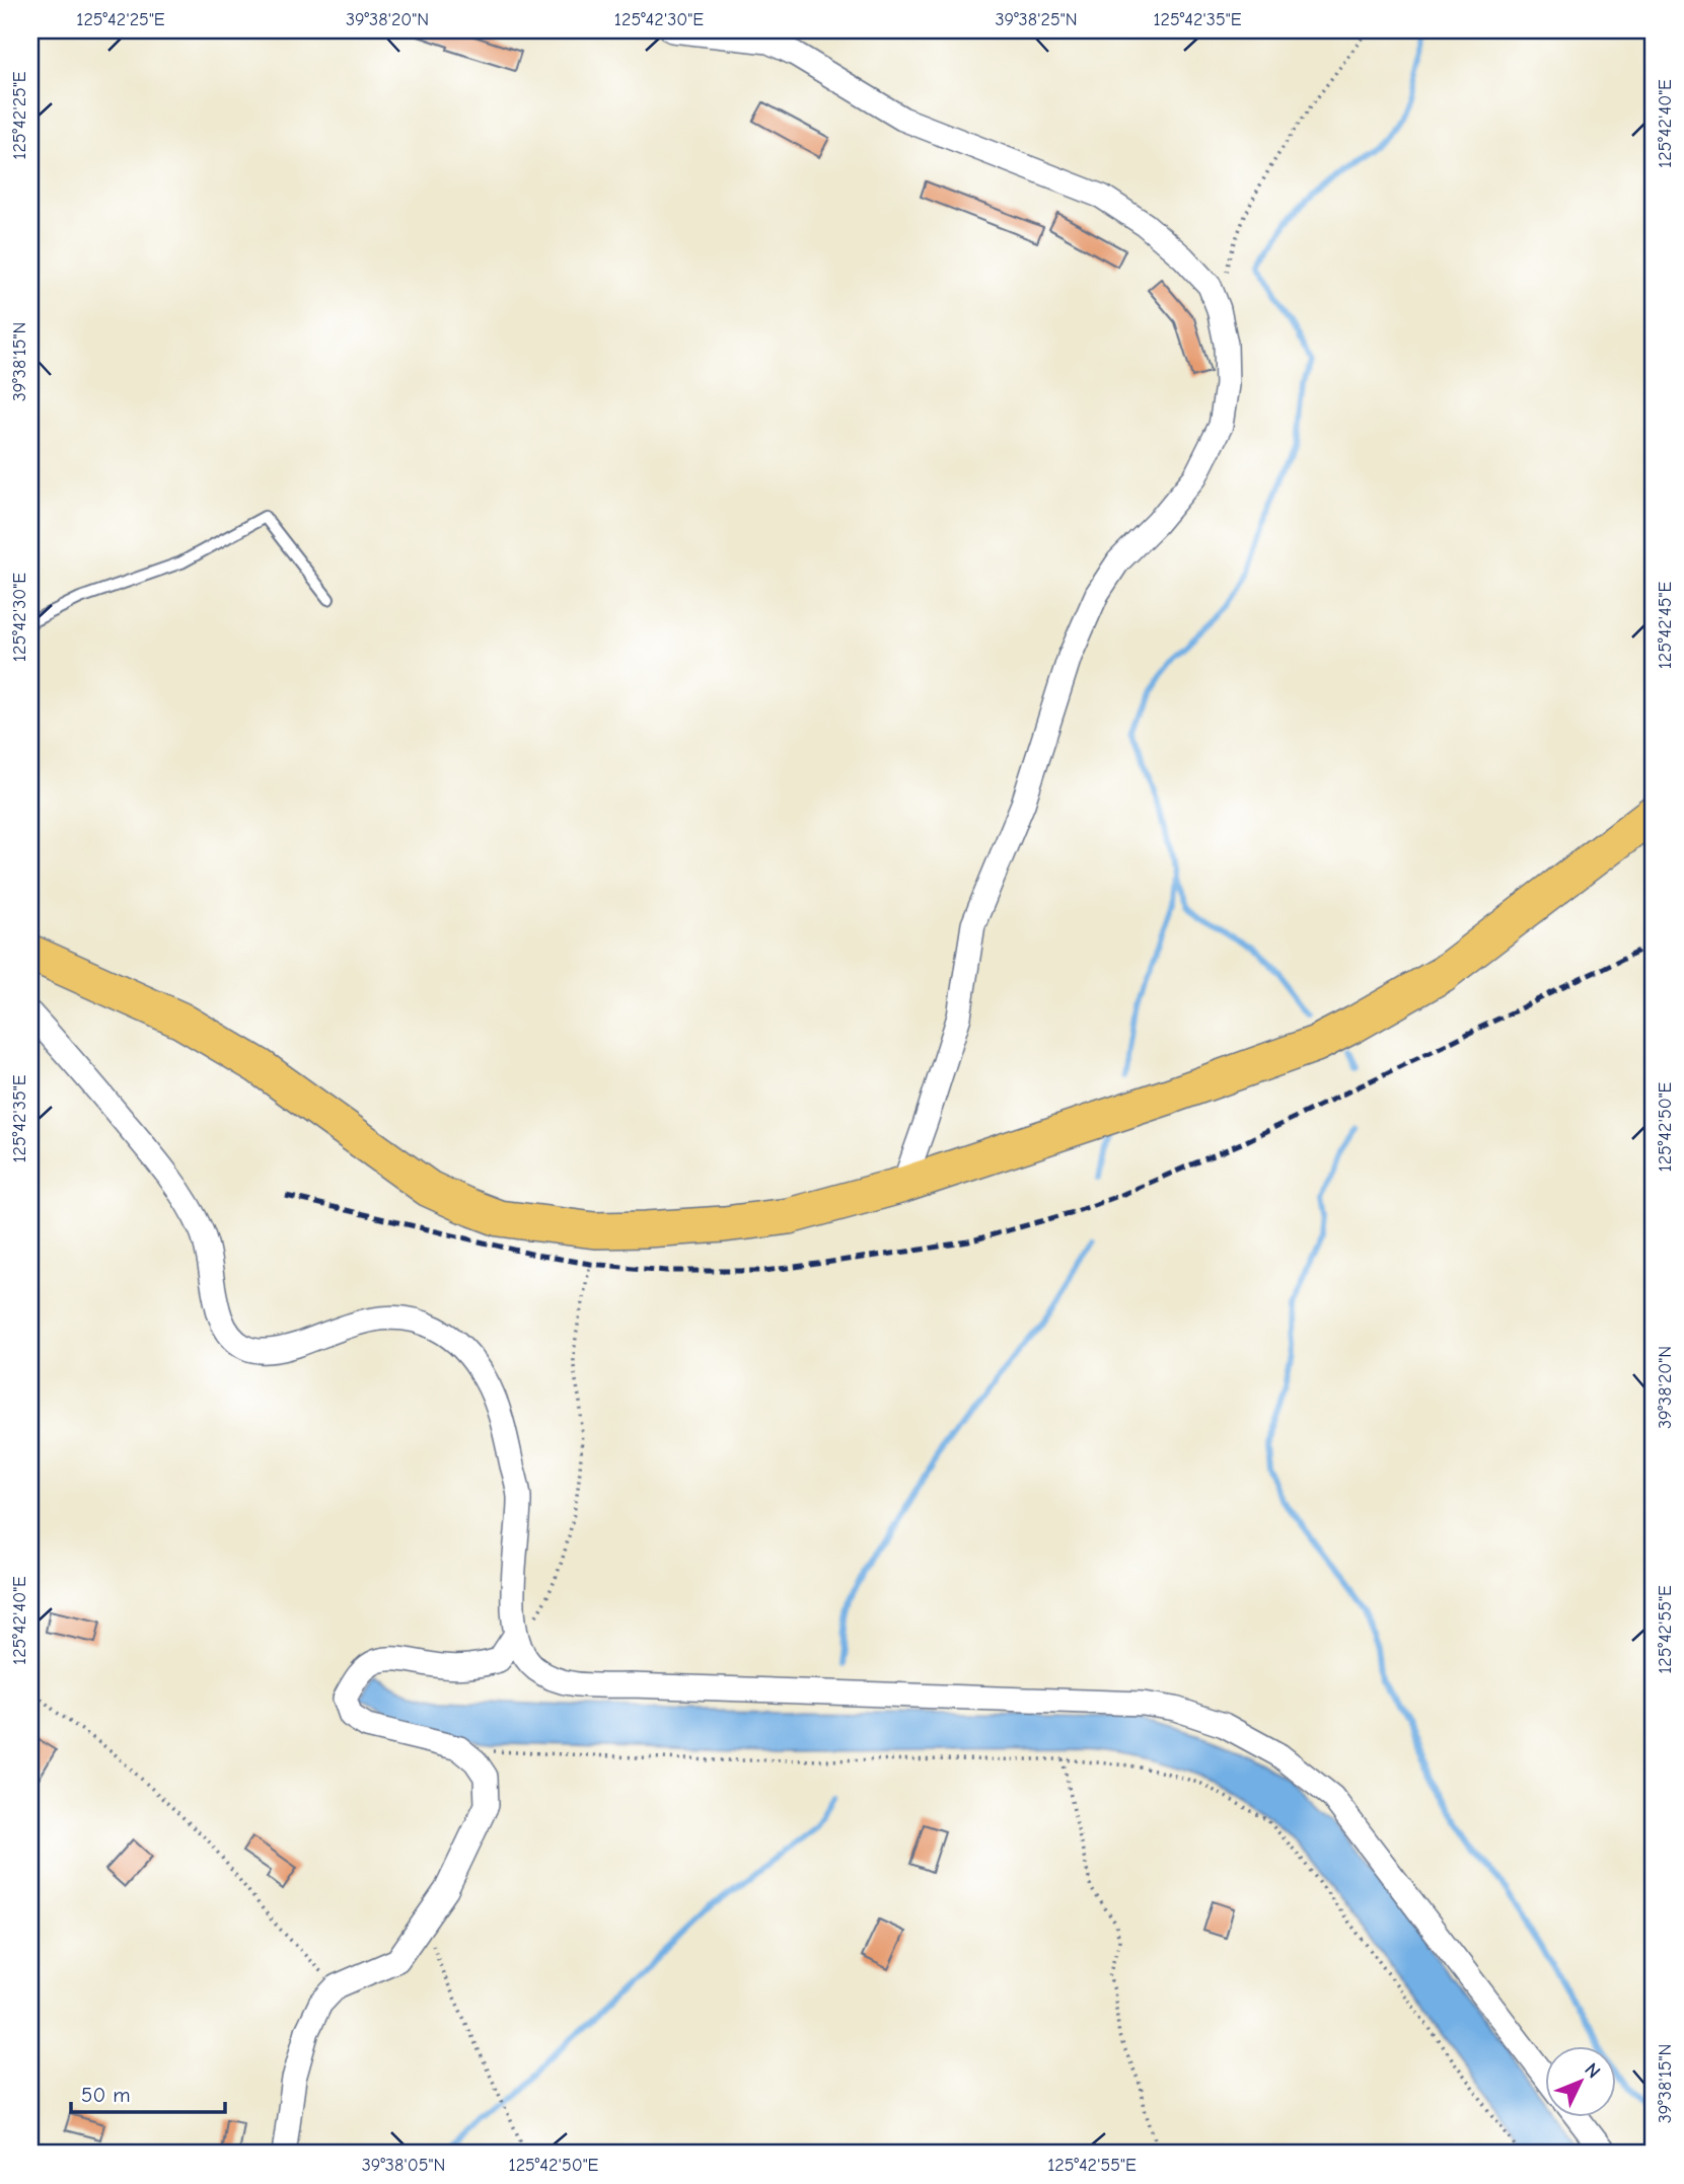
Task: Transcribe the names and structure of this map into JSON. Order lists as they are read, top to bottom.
{
  "scale_bar": "50 m",
  "north": "top right",
  "coordinates": [
    "125°42'25\"E",
    "39°38'20\"N",
    "125°42'30\"E",
    "39°38'25\"N",
    "125°42'35\"E",
    "125°42'40\"E",
    "39°38'15\"N",
    "125°42'45\"E",
    "125°42'50\"E",
    "125°42'55\"E",
    "39°38'05\"N"
  ]
}
